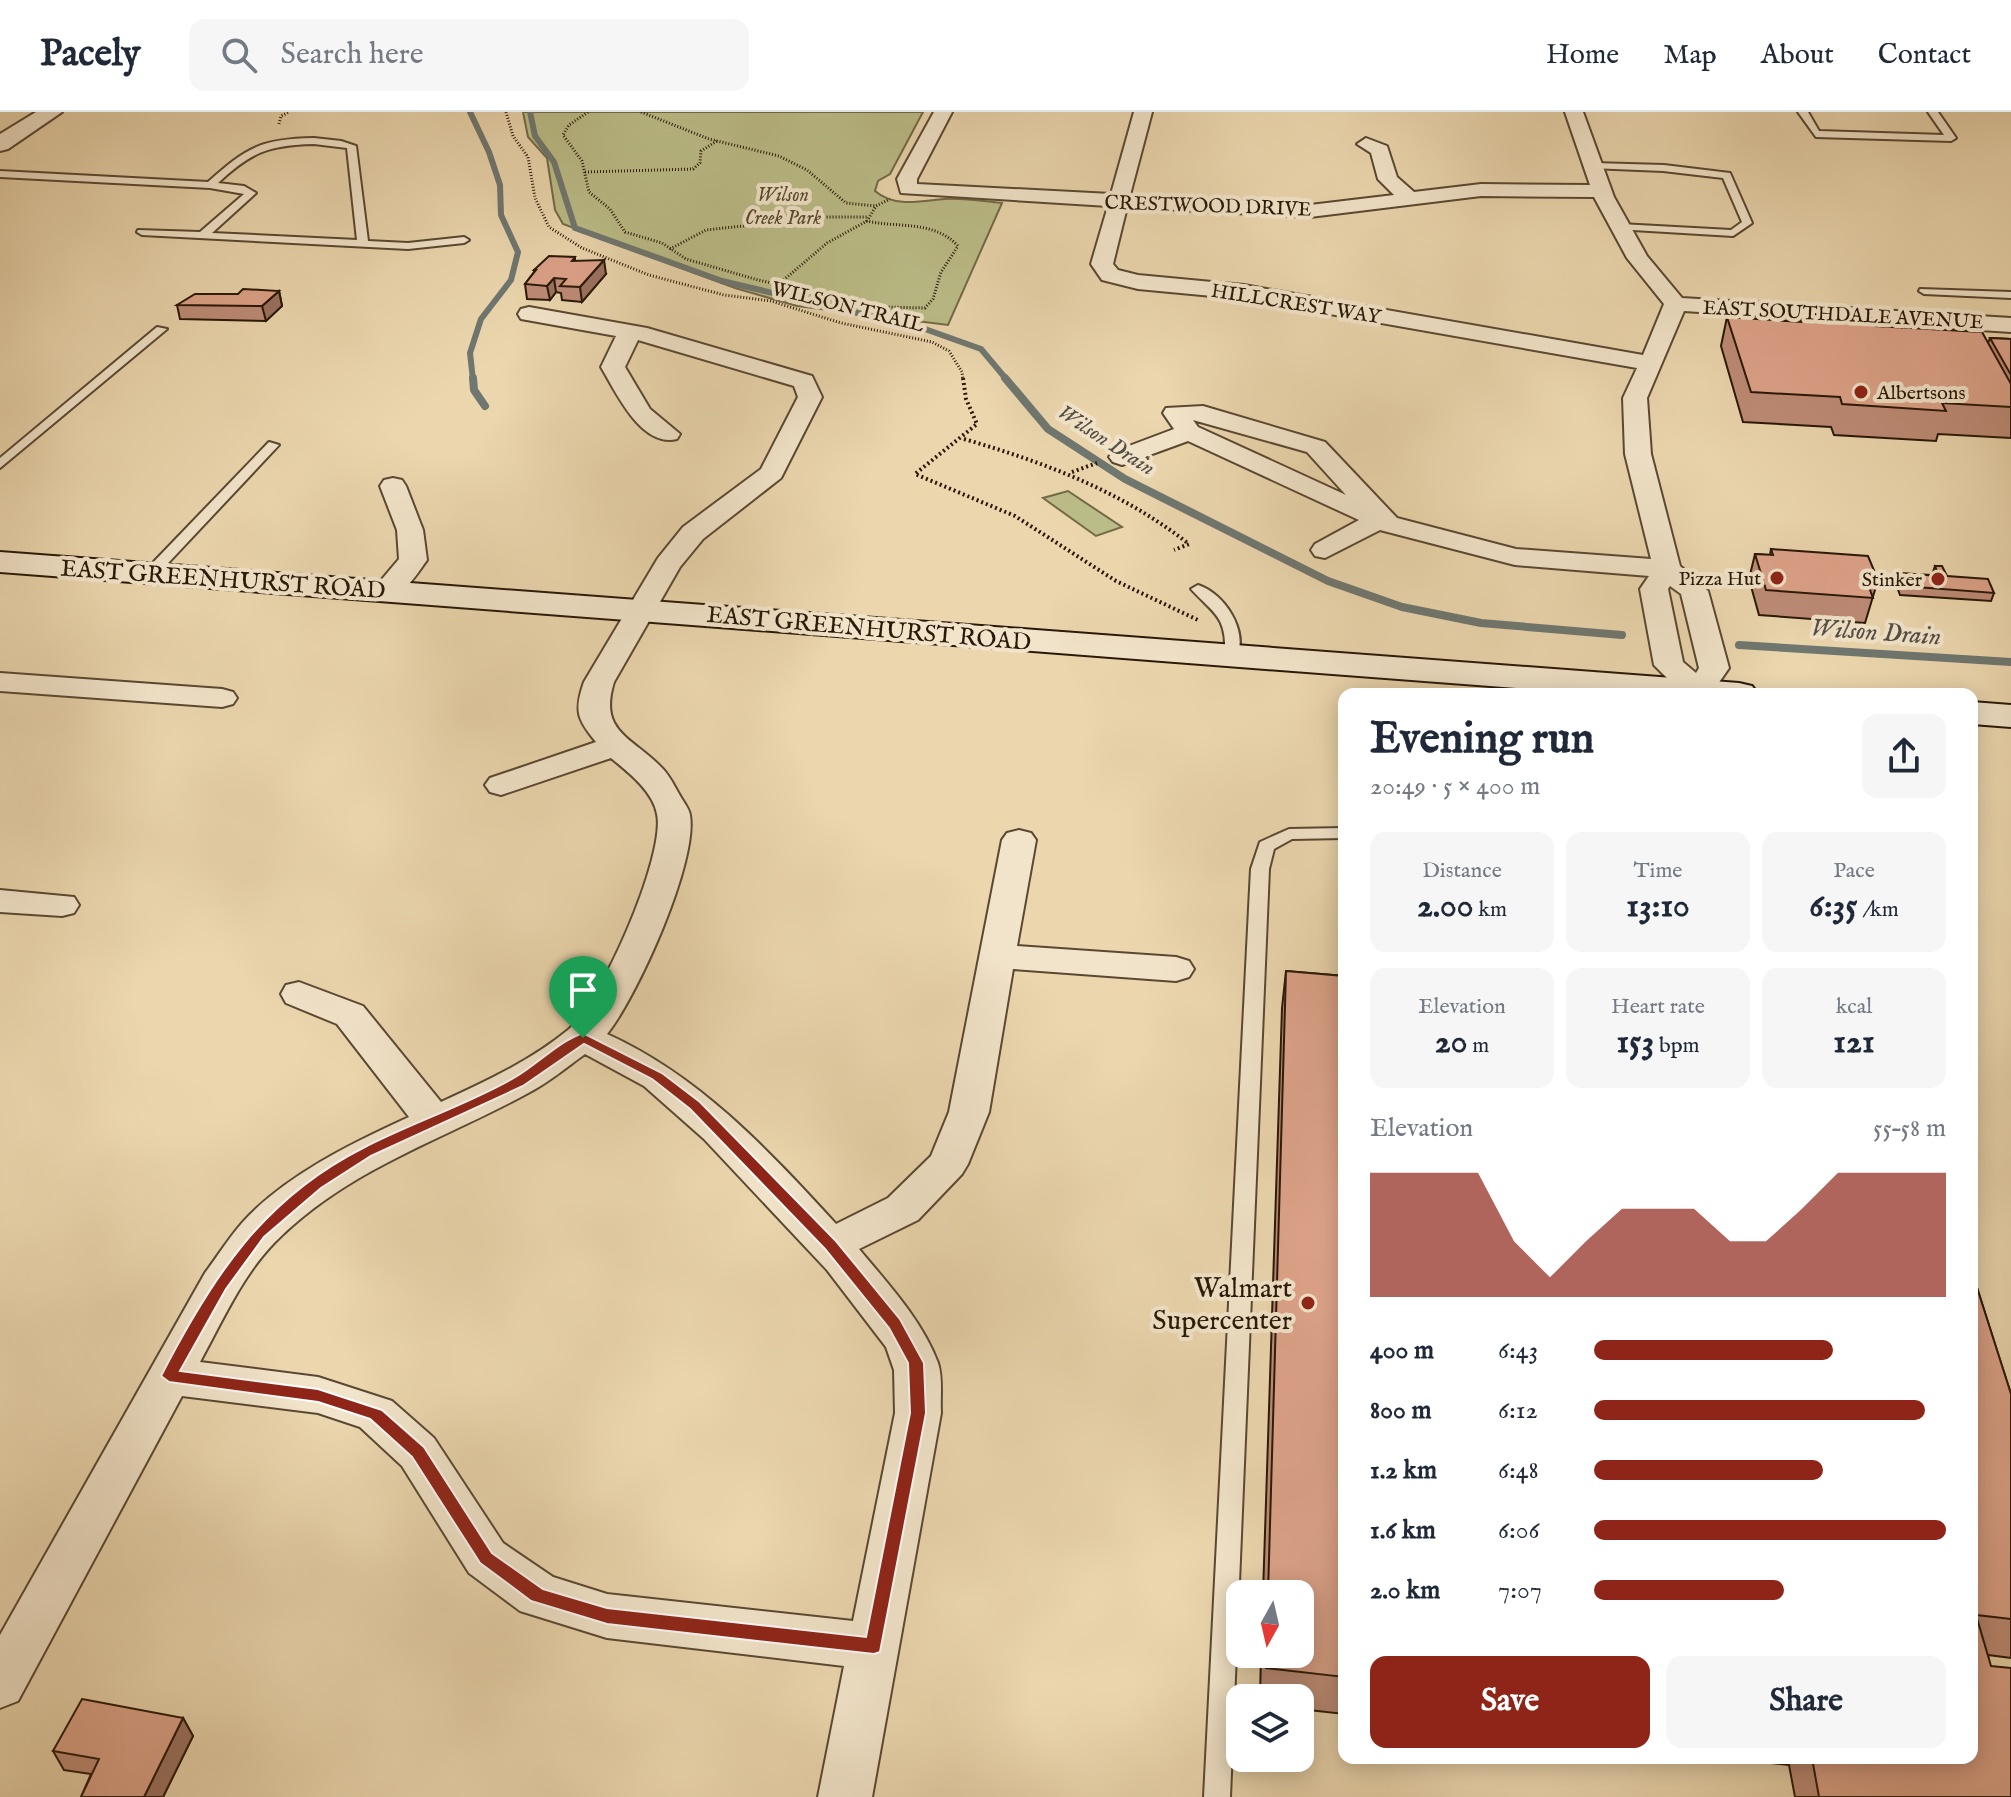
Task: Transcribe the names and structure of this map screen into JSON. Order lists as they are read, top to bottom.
{
  "streets": {
    "main road": ["EAST GREENHURST ROAD"],
    "street": ["CRESTWOOD DRIVE", "HILLCREST WAY", "EAST SOUTHDALE AVENUE"],
    "path": ["WILSON TRAIL"]
  },
  "crossings": [
    ["CRESTWOOD DRIVE", "HILLCREST WAY"]
  ],
  "water": ["Wilson Drain"],
  "parks": ["Wilson Creek Park"],
  "places": [
    "Albertsons",
    "Pizza Hut",
    "Stinker",
    "Walmart Supercenter"
  ],
  "north": "bottom",
  "page": {
    "header": "Pacely",
    "search": "Search here",
    "nav": [
      "Home",
      "Map",
      "About",
      "Contact"
    ],
    "heading": ["Evening run", "20:49 · 5 × 400 m"],
    "stats": [
      ["Distance", "2.00 km"],
      ["Time", "13:10"],
      ["Pace", "6:35 /km"],
      ["Elevation", "20 m"],
      ["Heart rate", "153 bpm"],
      ["kcal", "121"]
    ],
    "chart": ["Elevation", "55–58 m"],
    "list": [
      {
        "name": "400 m",
        "note": "6:43"
      },
      {
        "name": "800 m",
        "note": "6:12"
      },
      {
        "name": "1.2 km",
        "note": "6:48"
      },
      {
        "name": "1.6 km",
        "note": "6:06"
      },
      {
        "name": "2.0 km",
        "note": "7:07"
      }
    ],
    "buttons": ["Save", "Share"]
  }
}
